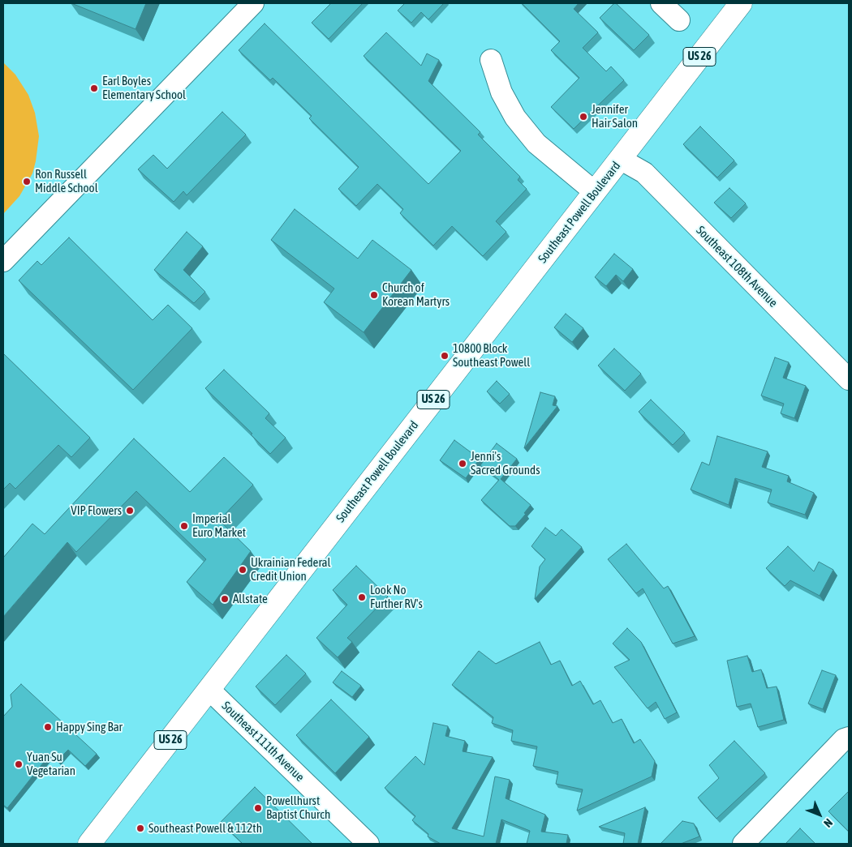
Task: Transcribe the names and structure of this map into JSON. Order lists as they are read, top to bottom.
{
  "streets": {
    "main road": ["US 26", "Southeast Powell Boulevard"],
    "street": ["Southeast 108th Avenue", "Southeast 111th Avenue"]
  },
  "crossings": [
    ["Southeast Powell Boulevard", "Southeast 108th Avenue"],
    ["Southeast Powell Boulevard", "Southeast 111th Avenue"]
  ],
  "places": [
    "Earl Boyles Elementary School",
    "Jennifer Hair Salon",
    "Ron Russell Middle School",
    "Church of Korean Martyrs",
    "10800 Block Southeast Powell",
    "Jenni's Sacred Grounds",
    "VIP Flowers",
    "Imperial Euro Market",
    "Ukrainian Federal Credit Union",
    "Look No Further RV's",
    "Allstate",
    "Happy Sing Bar",
    "Yuan Su Vegetarian",
    "Powellhurst Baptist Church",
    "Southeast Powell & 112th"
  ],
  "north": "bottom right"
}
